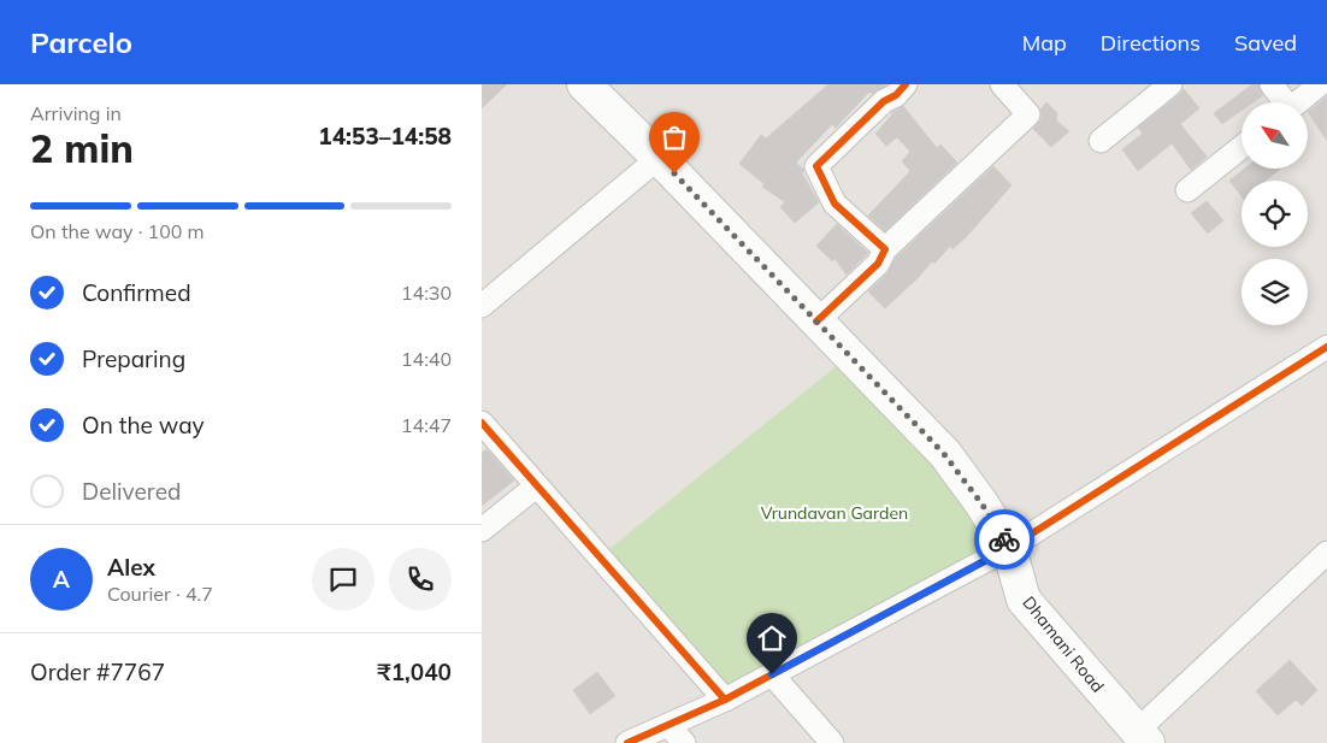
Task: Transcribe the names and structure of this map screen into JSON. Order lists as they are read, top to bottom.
{
  "streets": {
    "main road": ["Dhamani Road"]
  },
  "parks": ["Vrundavan Garden"],
  "north": "top left",
  "page": {
    "header": "Parcelo",
    "nav": ["Map", "Directions", "Saved"],
    "heading": ["2 min", "Arriving in", "14:53–14:58"],
    "panel": [
      "Alex",
      "Courier · 4.7",
      "Order #7767",
      "₹1,040"
    ],
    "bar": "On the way · 100 m",
    "list": [
      ["Confirmed", "14:30"],
      ["Preparing", "14:40"],
      ["On the way", "14:47"],
      "Delivered"
    ],
    "round": "A"
  }
}
